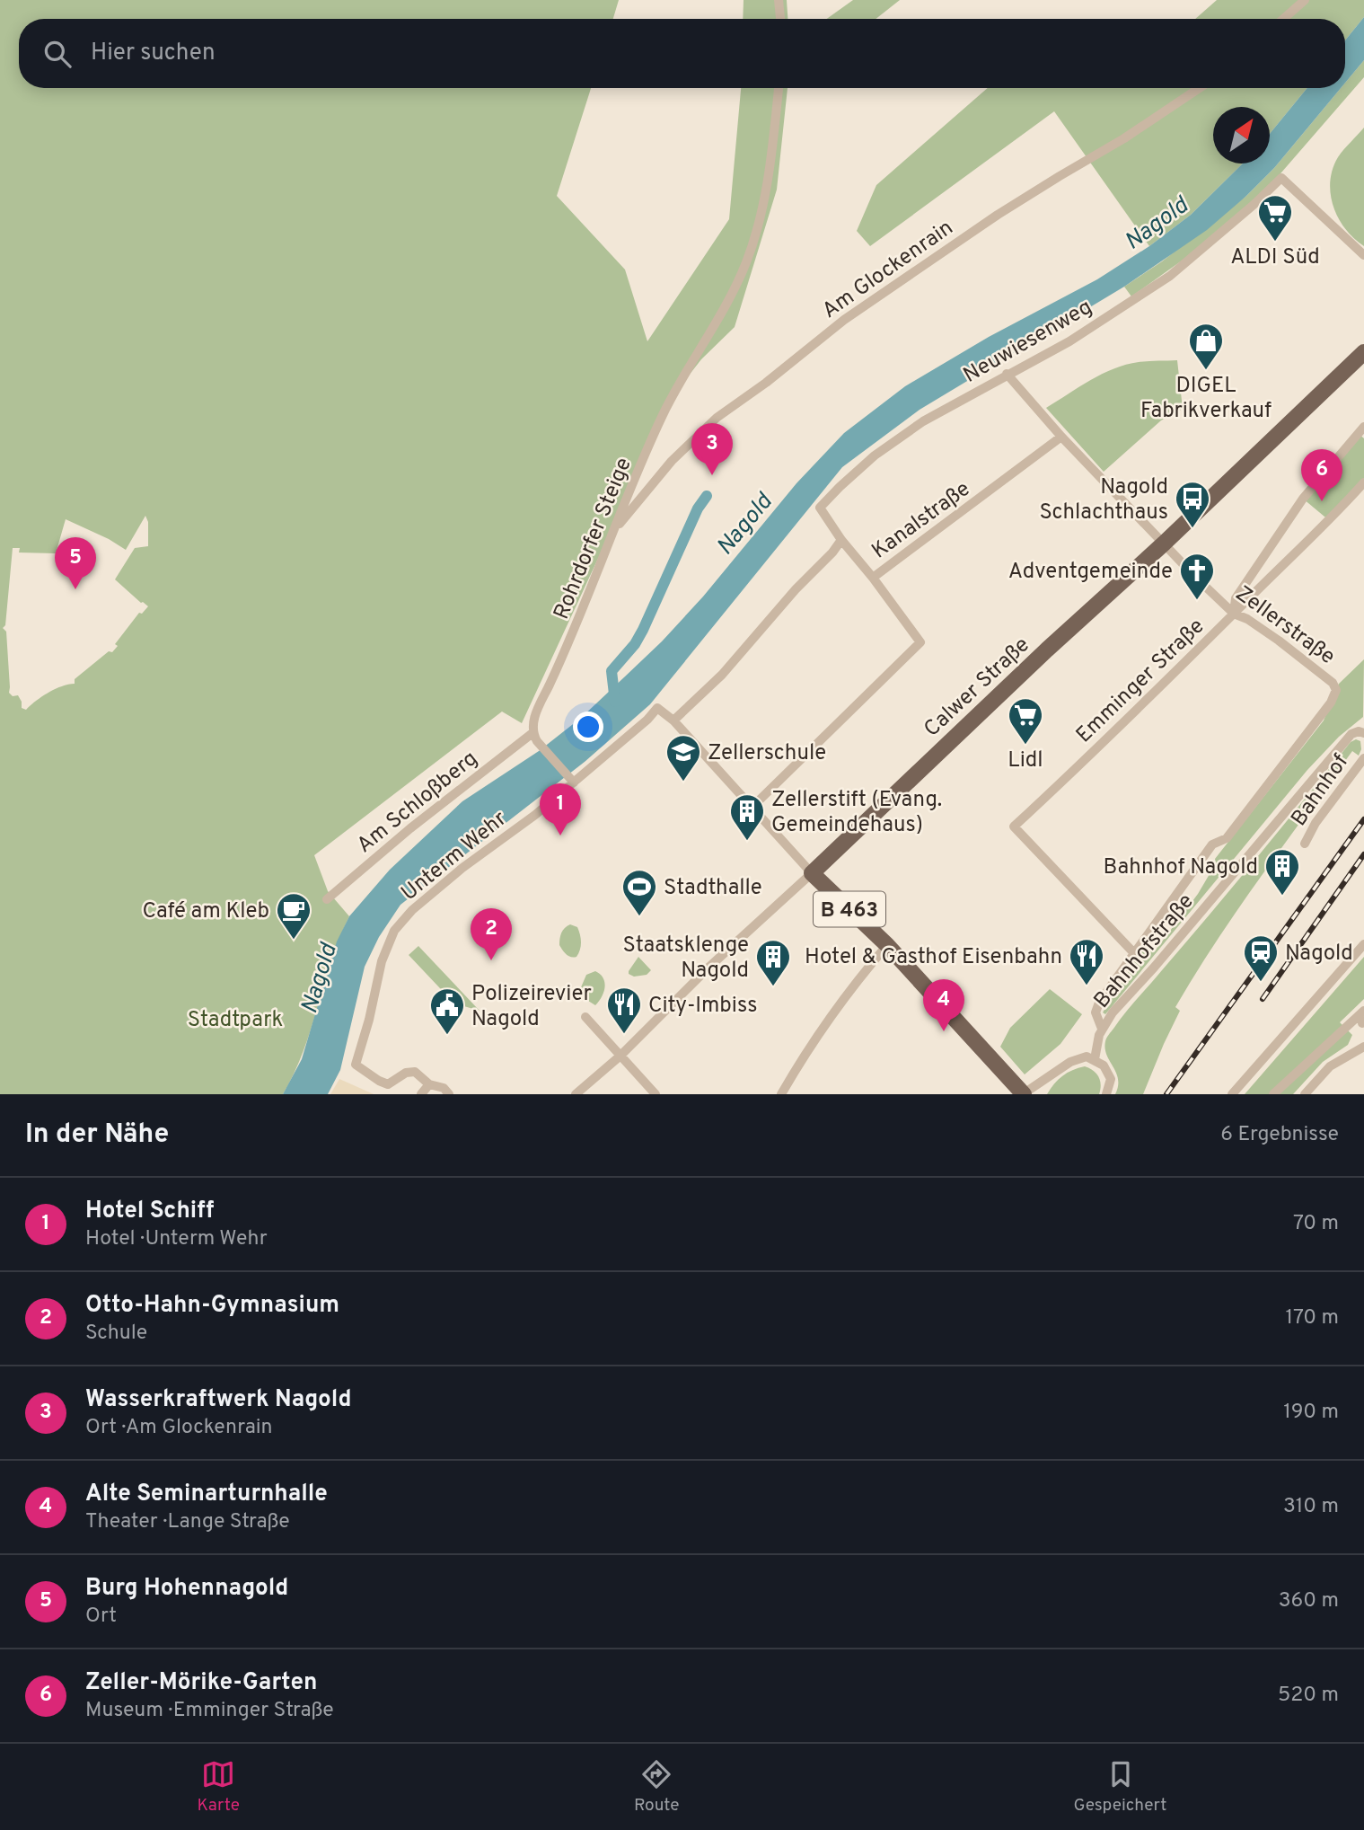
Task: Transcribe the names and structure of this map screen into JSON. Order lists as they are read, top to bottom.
{
  "streets": {
    "main road": ["Calwer Straße", "B 463"],
    "street": [
      "Am Glockenrain",
      "Neuwiesenweg",
      "Kanalstraße",
      "Rohrdorfer Steige",
      "Zellerstraße",
      "Emminger Straße",
      "Bahnhof",
      "Am Schloßberg",
      "Unterm Wehr",
      "Bahnhofstraße"
    ]
  },
  "crossings": [
    ["Am Glockenrain", "Rohrdorfer Steige"],
    ["Neuwiesenweg", "Kanalstraße"],
    ["Neuwiesenweg", "Zellerstraße"],
    ["Kanalstraße", "Zellerstraße"],
    ["Rohrdorfer Steige", "Am Schloßberg"],
    ["Zellerstraße", "Emminger Straße"],
    ["Zellerstraße", "Calwer Straße"],
    ["Calwer Straße", "B 463"]
  ],
  "water": ["Nagold"],
  "parks": ["Stadtpark"],
  "places": {
    "supermarket": ["ALDI Süd", "Lidl"],
    "shop": ["DIGEL Fabrikverkauf"],
    "bus stop": ["Nagold Schlachthaus"],
    "church": ["Adventgemeinde"],
    "school or university": ["Zellerschule"],
    "building": ["Zellerstift (Evang. Gemeindehaus)", "Bahnhof Nagold", "Staatsklenge Nagold"],
    "sports": ["Stadthalle"],
    "cafe": ["Café am Kleb"],
    "station": ["Nagold"],
    "restaurant": ["Hotel & Gasthof Eisenbahn", "City-Imbiss"],
    "public building": ["Polizeirevier Nagold"]
  },
  "north": "top right",
  "page": {
    "search": "Hier suchen",
    "pins": [
      "3",
      "6",
      "5",
      "1",
      "2",
      "4"
    ],
    "heading": ["In der Nähe", "6 Ergebnisse"],
    "list": [
      {
        "mark": "1",
        "name": "Hotel Schiff",
        "note": "Hotel · Unterm Wehr",
        "value": "70 m"
      },
      {
        "mark": "2",
        "name": "Otto-Hahn-Gymnasium",
        "note": "Schule",
        "value": "170 m"
      },
      {
        "mark": "3",
        "name": "Wasserkraftwerk Nagold",
        "note": "Ort · Am Glockenrain",
        "value": "190 m"
      },
      {
        "mark": "4",
        "name": "Alte Seminarturnhalle",
        "note": "Theater · Lange Straße",
        "value": "310 m"
      },
      {
        "mark": "5",
        "name": "Burg Hohennagold",
        "note": "Ort",
        "value": "360 m"
      },
      {
        "mark": "6",
        "name": "Zeller-Mörike-Garten",
        "note": "Museum · Emminger Straße",
        "value": "520 m"
      }
    ],
    "nav": ["Karte", "Route", "Gespeichert"]
  }
}
